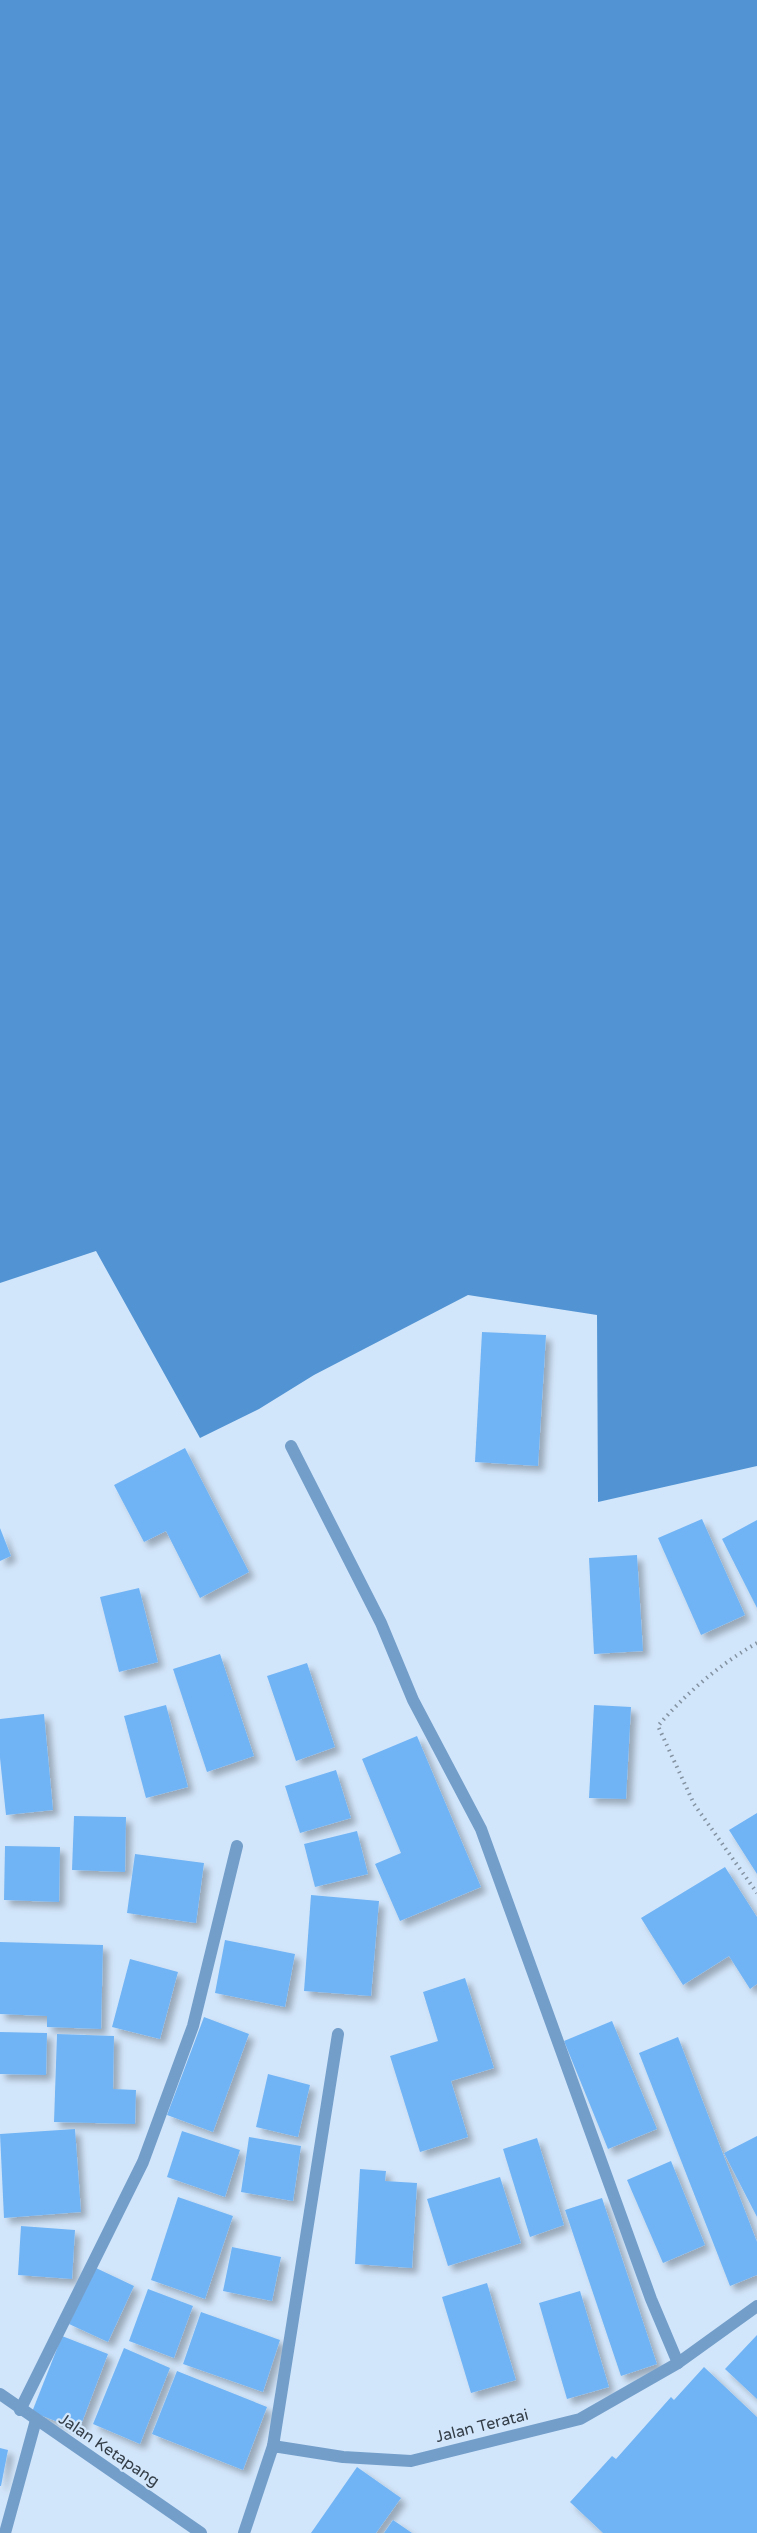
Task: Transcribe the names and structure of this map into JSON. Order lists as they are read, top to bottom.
{
  "streets": {
    "street": ["Jalan Teratai", "Jalan Ketapang"]
  }
}
